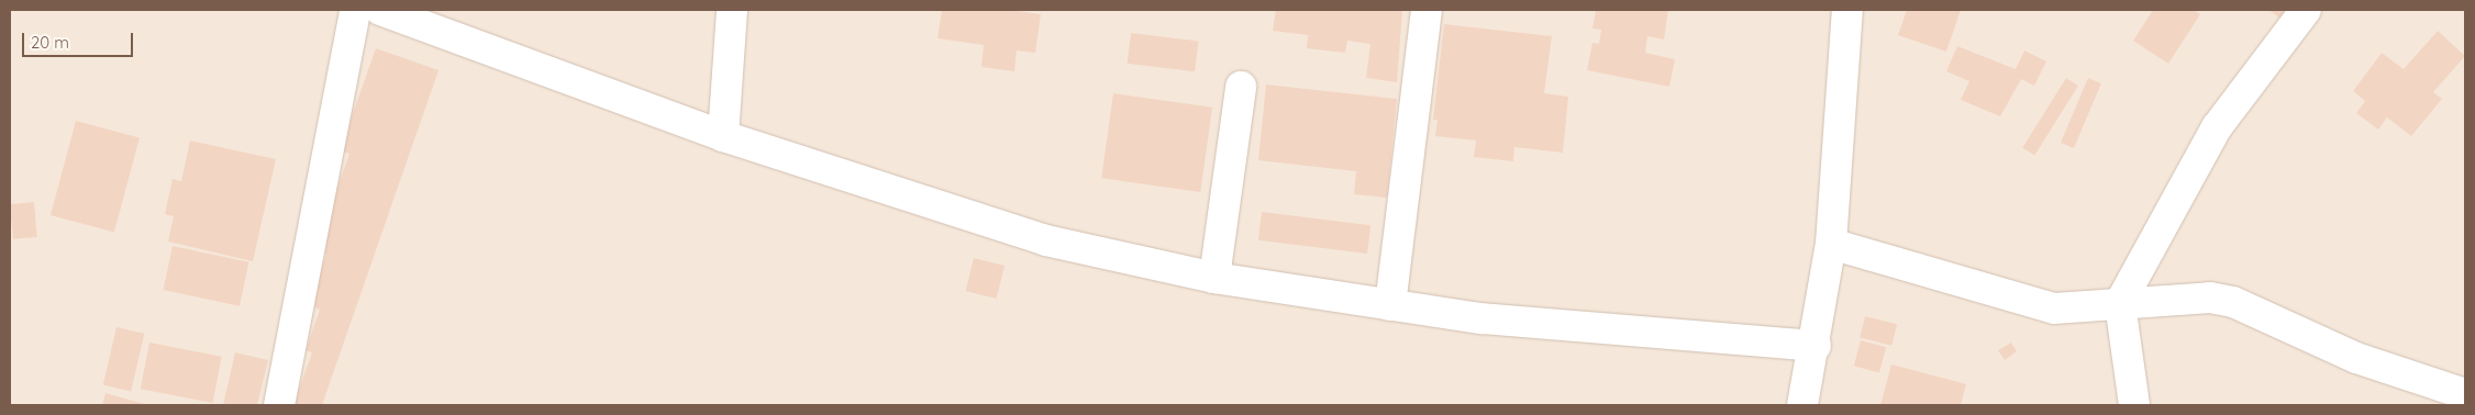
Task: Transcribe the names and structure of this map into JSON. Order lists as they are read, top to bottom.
{
  "scale_bar": "20 m"
}
